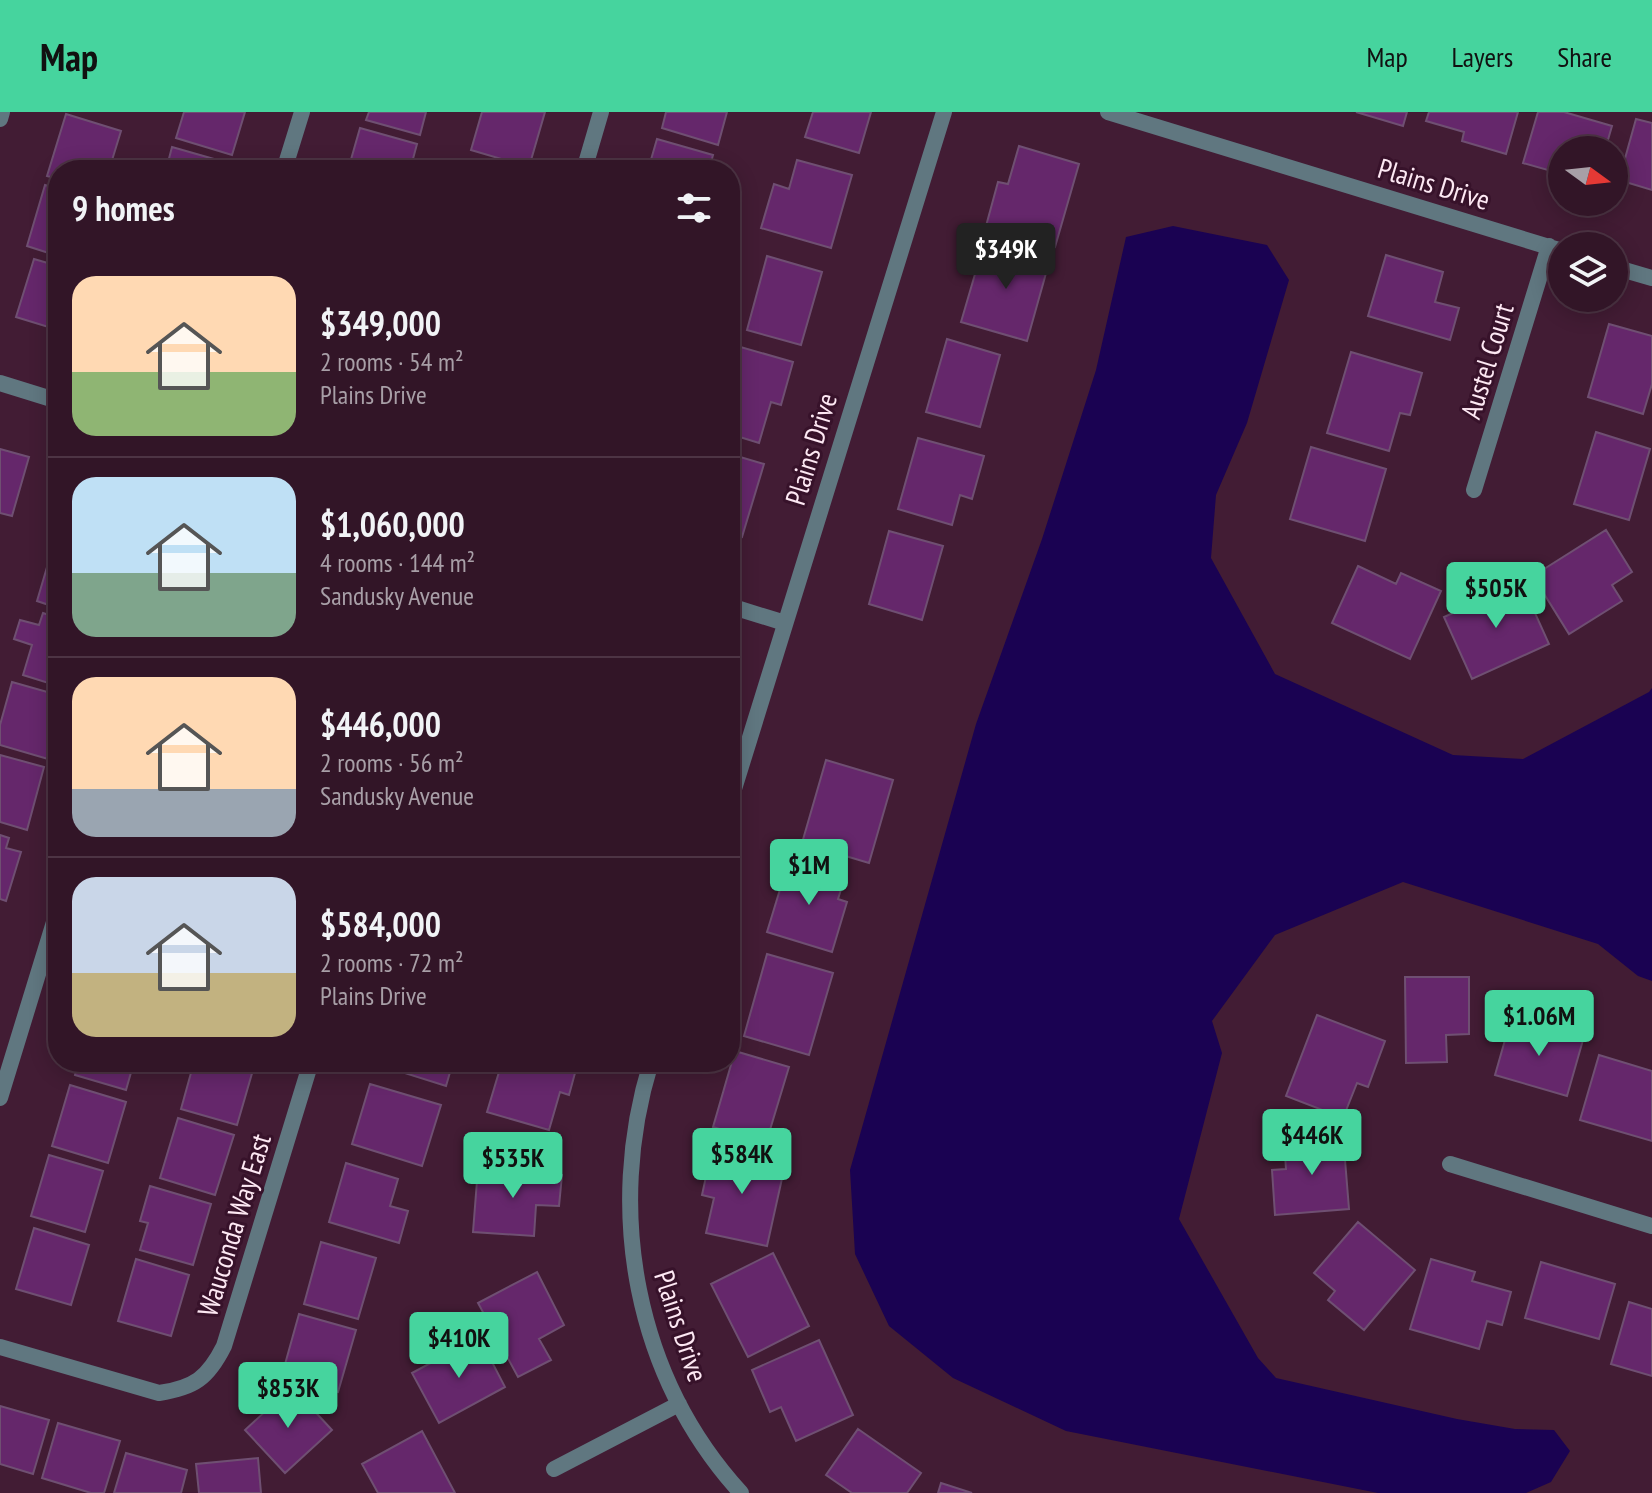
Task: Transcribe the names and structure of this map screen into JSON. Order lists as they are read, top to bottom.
{
  "streets": {
    "street": ["Plains Drive", "Austel Court", "Wauconda Way East"]
  },
  "north": "right",
  "page": {
    "header": "Map",
    "nav": ["Map", "Layers", "Share"],
    "heading": "9 homes",
    "price": [
      "$349K",
      "$505K",
      "$1M",
      "$1.06M",
      "$446K",
      "$584K",
      "$535K",
      "$410K",
      "$853K"
    ],
    "list": [
      {
        "name": "$349,000",
        "note": "2 rooms · 54 m² · Plains Drive"
      },
      {
        "name": "$1,060,000",
        "note": "4 rooms · 144 m² · Sandusky Avenue"
      },
      {
        "name": "$446,000",
        "note": "2 rooms · 56 m² · Sandusky Avenue"
      },
      {
        "name": "$584,000",
        "note": "2 rooms · 72 m² · Plains Drive"
      }
    ]
  }
}
